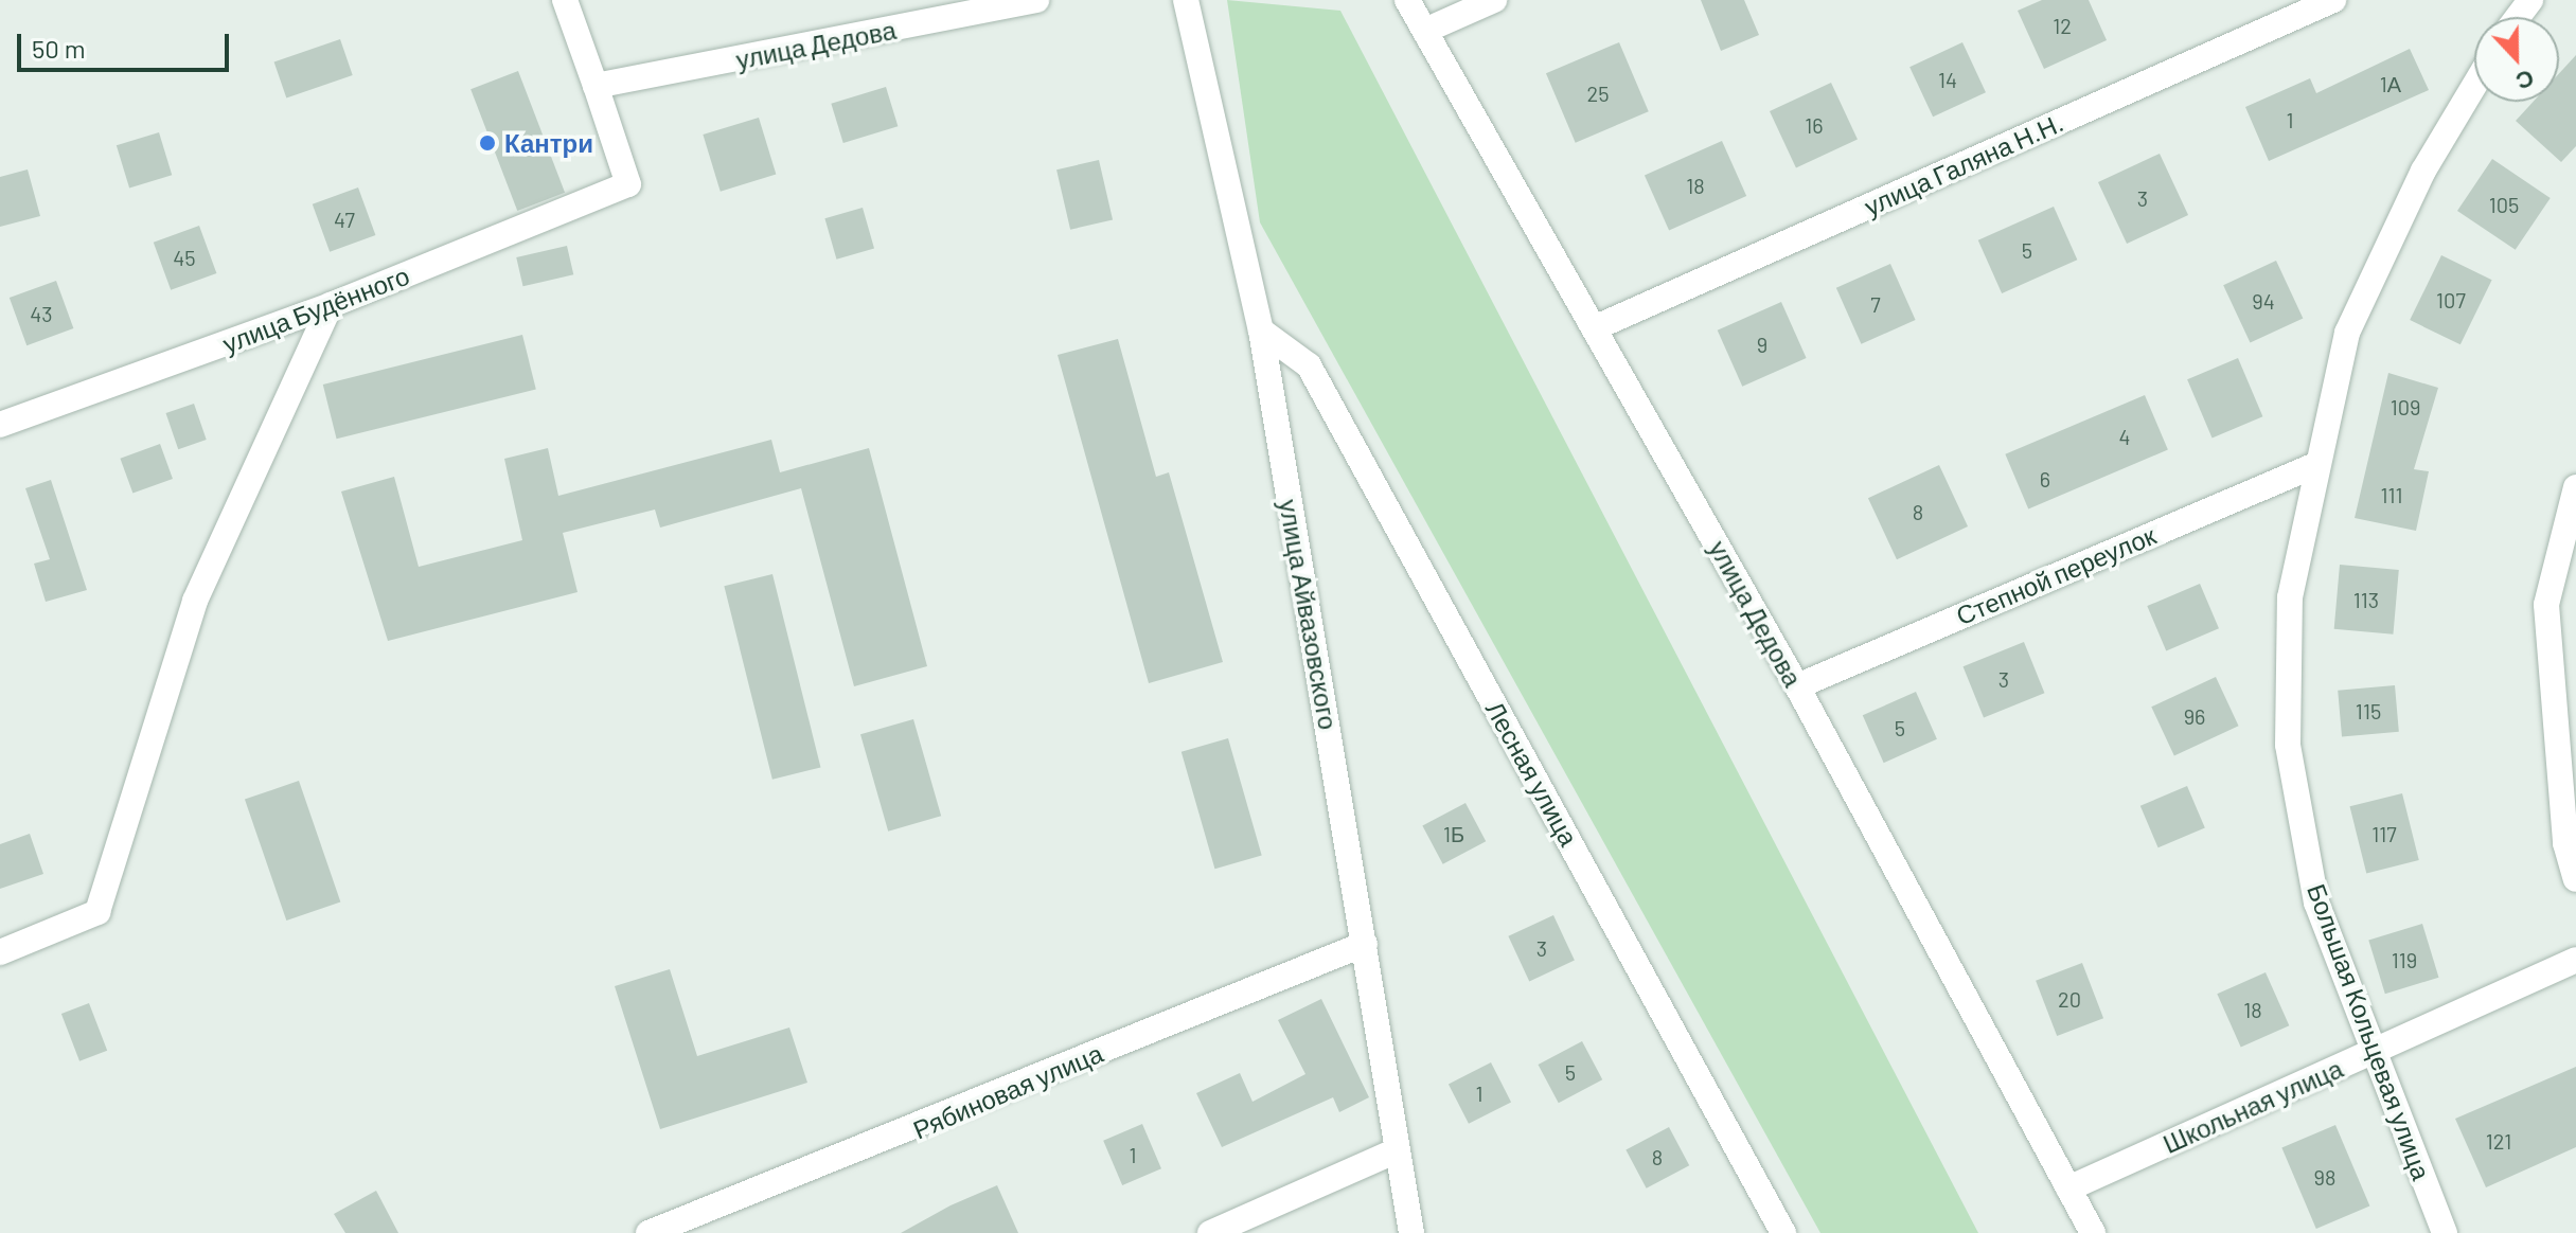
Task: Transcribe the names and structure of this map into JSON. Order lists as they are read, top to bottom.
{
  "streets": {
    "street": [
      "улица Дедова",
      "улица Галяна Н.Н.",
      "улица Будённого",
      "Степной переулок",
      "улица Айвазовского",
      "Лесная улица",
      "Большая Кольцевая улица",
      "Рябиновая улица",
      "Школьная улица"
    ]
  },
  "crossings": [
    ["улица Дедова", "улица Галяна Н.Н."],
    ["улица Дедова", "улица Будённого"],
    ["улица Дедова", "Степной переулок"],
    ["улица Дедова", "Школьная улица"],
    ["Степной переулок", "Большая Кольцевая улица"],
    ["улица Айвазовского", "Лесная улица"],
    ["улица Айвазовского", "Рябиновая улица"],
    ["Большая Кольцевая улица", "Школьная улица"]
  ],
  "places": ["Кантри"],
  "house_numbers": [
    "12",
    "14",
    "1А",
    "25",
    "1",
    "16",
    "18",
    "3",
    "105",
    "47",
    "5",
    "45",
    "107",
    "94",
    "7",
    "43",
    "9",
    "109",
    "4",
    "6",
    "111",
    "8",
    "113",
    "3",
    "115",
    "96",
    "5",
    "1Б",
    "117",
    "3",
    "119",
    "20",
    "18",
    "5",
    "1",
    "121",
    "1",
    "8",
    "98"
  ],
  "scale_bar": "50 m",
  "north": "bottom"
}
